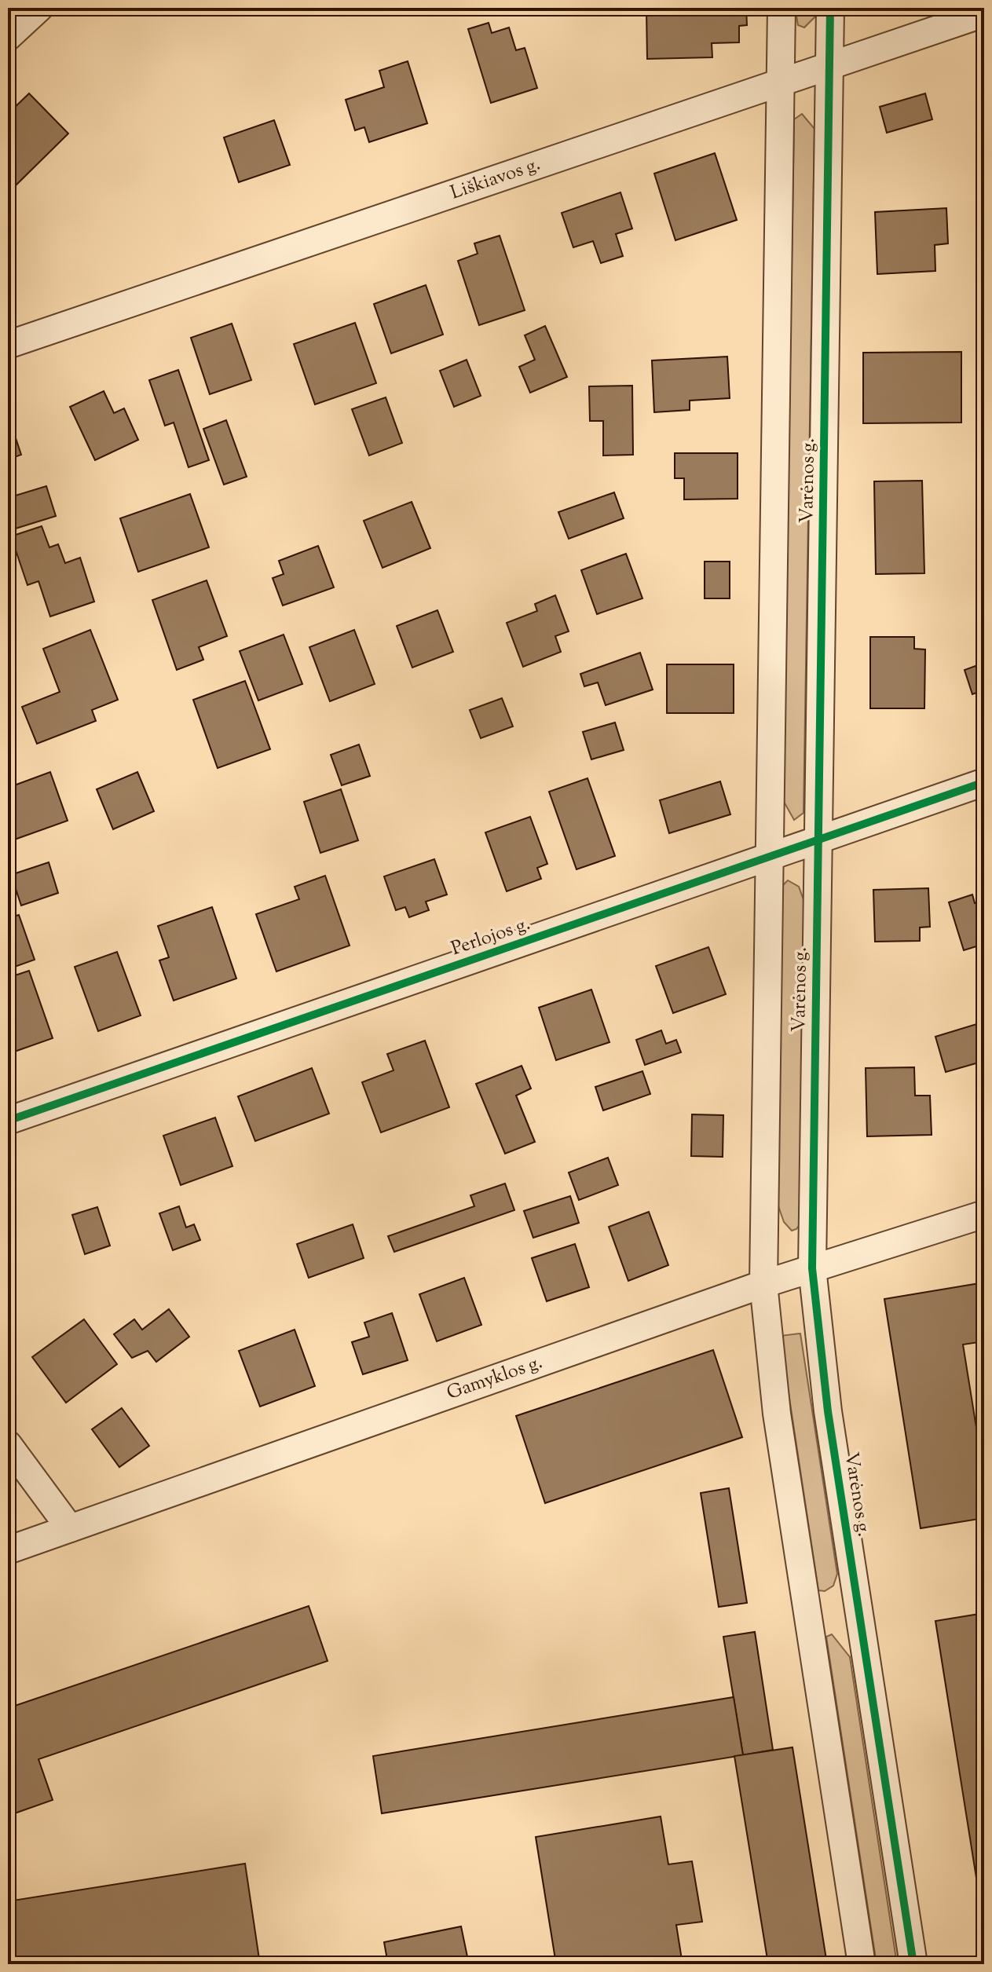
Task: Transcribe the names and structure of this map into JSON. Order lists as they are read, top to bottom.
{
  "streets": {
    "street": [
      "Liškiavos g.",
      "Varėnos g.",
      "Perlojos g.",
      "Gamyklos g."
    ]
  },
  "crossings": [
    ["Liškiavos g.", "Varėnos g."],
    ["Varėnos g.", "Perlojos g."],
    ["Varėnos g.", "Gamyklos g."]
  ]
}
